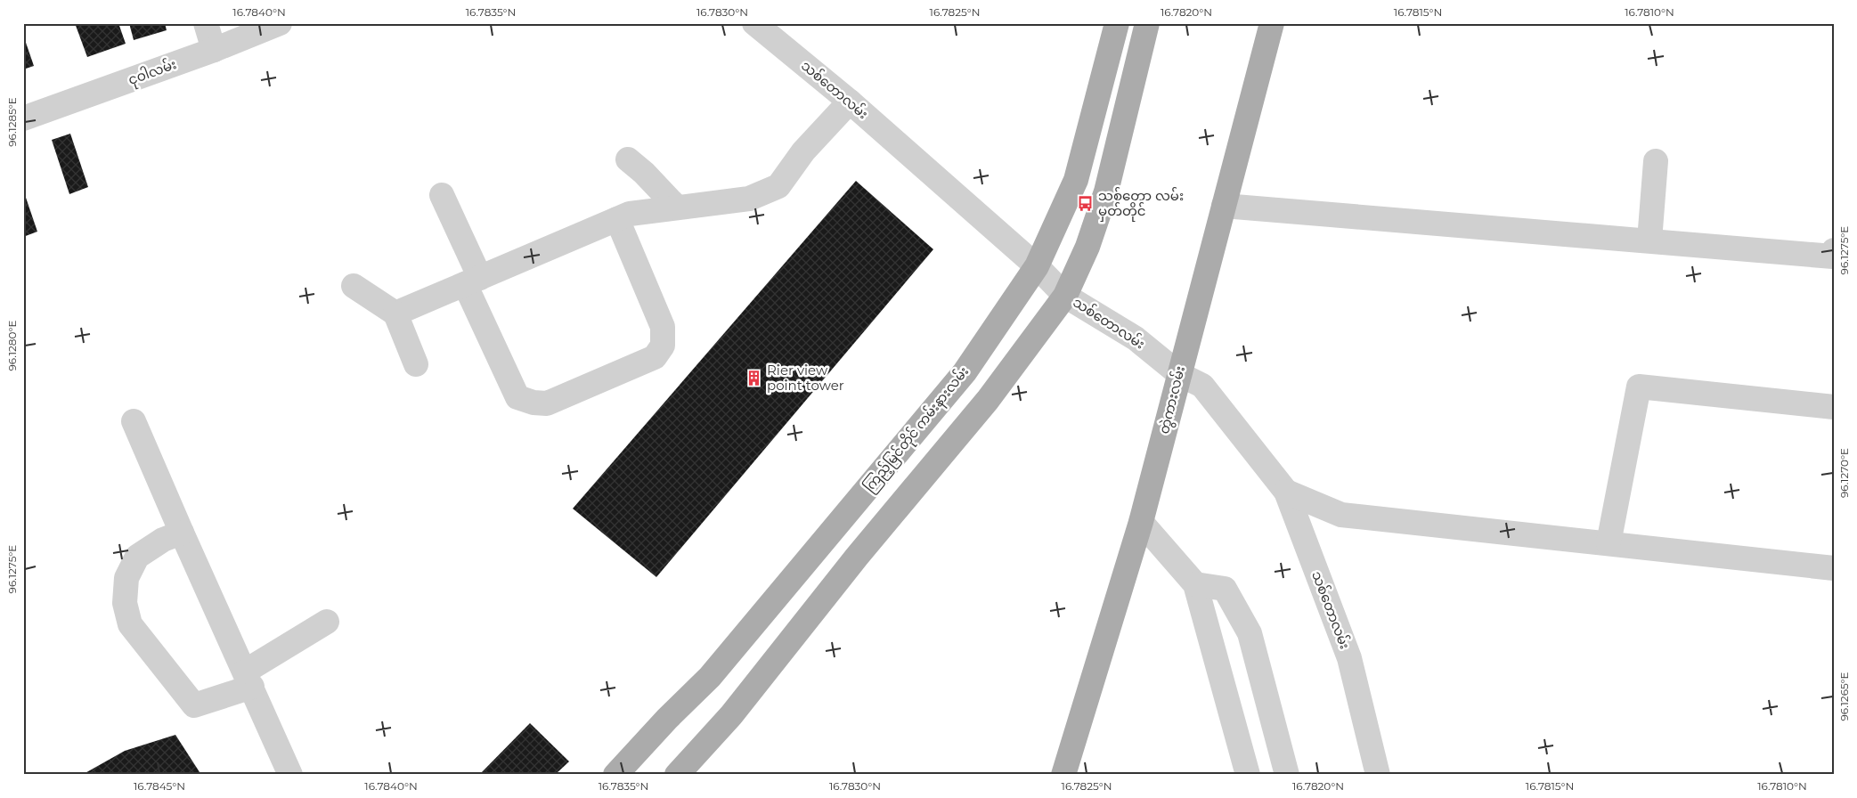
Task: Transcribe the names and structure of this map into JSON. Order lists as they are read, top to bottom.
{
  "streets": {
    "main road": ["တွဲကားလမ်း", "ကြည့်မြင်တိုင် ကမ်းနားလမ်း"],
    "street": ["ငုဝါလမ်း", "သစ်တောလမ်း"]
  },
  "crossings": [
    ["သစ်တောလမ်း", "တွဲကားလမ်း"],
    ["သစ်တောလမ်း", "ကြည့်မြင်တိုင် ကမ်းနားလမ်း"]
  ],
  "places": {
    "bus stop": ["သစ်တော လမ်း မှတ်တိုင်"],
    "building": ["Rier view point tower"]
  },
  "coordinates": [
    "16.7840°N",
    "16.7835°N",
    "16.7830°N",
    "16.7825°N",
    "16.7820°N",
    "16.7815°N",
    "16.7810°N",
    "96.1285°E",
    "96.1275°E",
    "96.1280°E",
    "96.1270°E",
    "96.1265°E",
    "16.7845°N"
  ]
}
